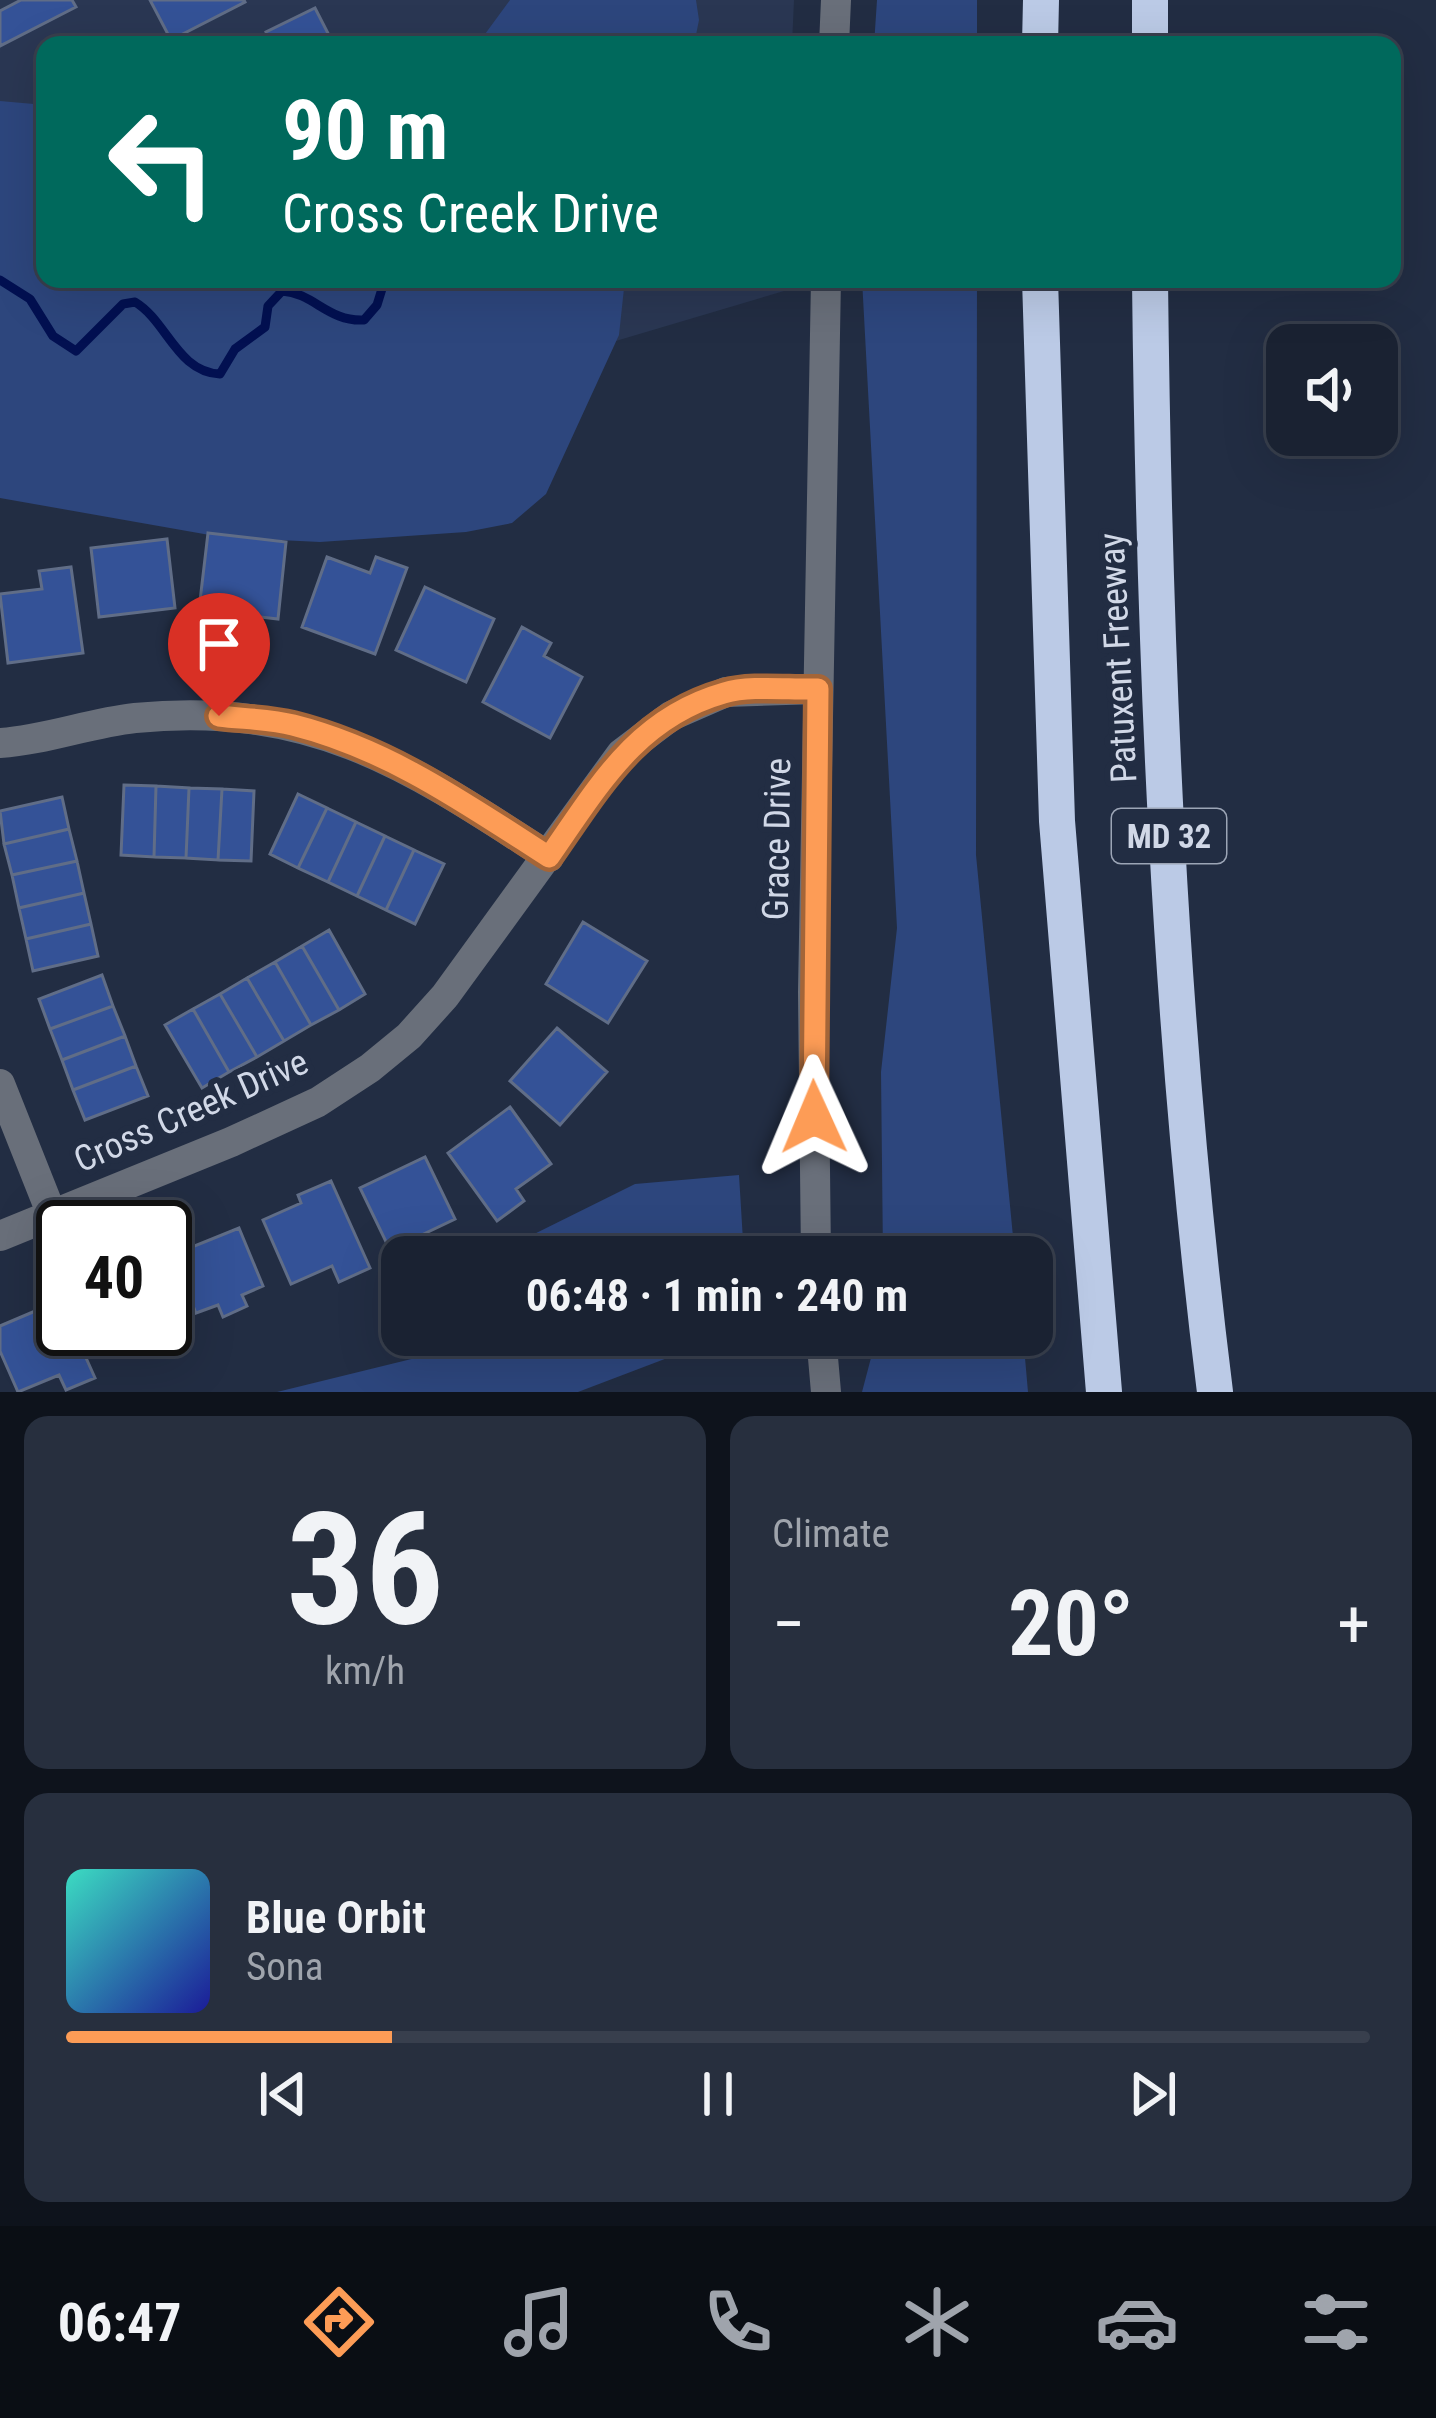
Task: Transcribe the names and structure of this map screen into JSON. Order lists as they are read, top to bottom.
{
  "streets": {
    "highway": ["Patuxent Freeway", "MD 32"],
    "street": ["Grace Drive", "Cross Creek Drive"]
  },
  "crossings": [
    ["Grace Drive", "Cross Creek Drive"]
  ],
  "page": {
    "turn": ["90 m", "Cross Creek Drive"],
    "limit": "40",
    "trip": "06:48 · 1 min · 240 m",
    "tile": [
      ["36", "km/h"],
      "Climate"
    ],
    "heat": ["−", "20°", "+"],
    "song": ["Blue Orbit", "Sona"],
    "tabs": "06:47"
  }
}
